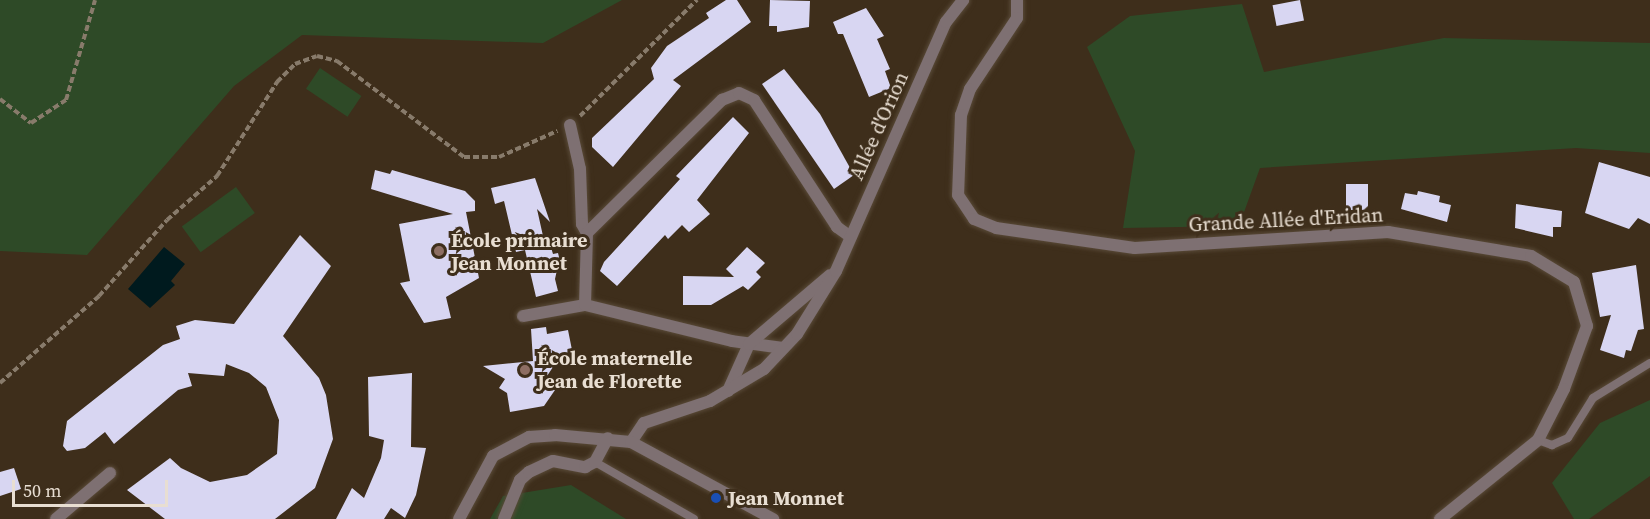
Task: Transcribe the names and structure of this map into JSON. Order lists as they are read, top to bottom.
{
  "streets": {
    "street": ["Allée d'Orion", "Grande Allée d'Eridan"]
  },
  "places": ["École primaire Jean Monnet", "École maternelle Jean de Florette", "Jean Monnet"],
  "scale_bar": "50 m"
}
